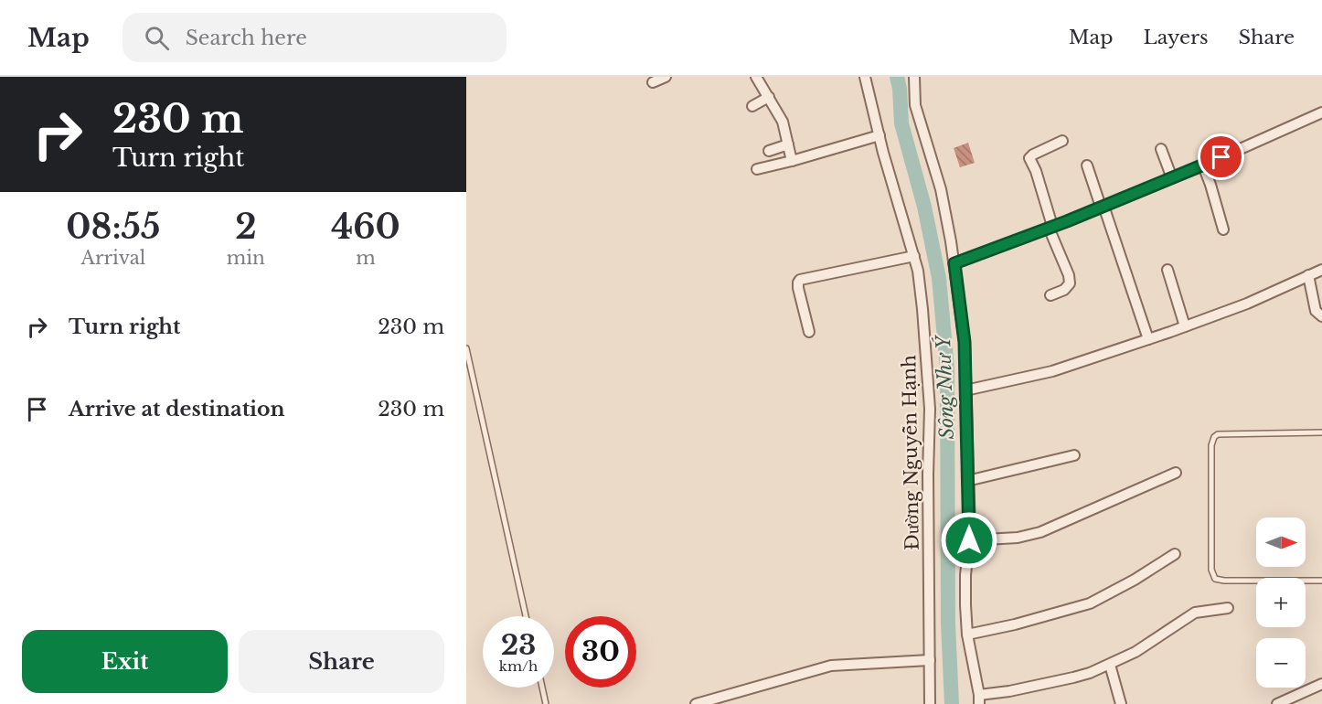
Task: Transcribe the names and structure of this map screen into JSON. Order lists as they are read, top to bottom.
{
  "streets": {
    "street": ["Đường Nguyễn Hạnh"]
  },
  "water": ["Sông Như Ý"],
  "north": "right",
  "page": {
    "header": "Map",
    "search": "Search here",
    "nav": ["Map", "Layers", "Share"],
    "turn": ["230 m", "Turn right"],
    "eta": [
      "08:55",
      "Arrival",
      "2",
      "min",
      "460",
      "m"
    ],
    "list": [
      {
        "name": "Turn right",
        "value": "230 m"
      },
      {
        "name": "Arrive at destination",
        "value": "230 m"
      }
    ],
    "map_buttons": ["+", "−"],
    "speed": "23 km/h",
    "limit": "30",
    "buttons": ["Exit", "Share"]
  }
}
